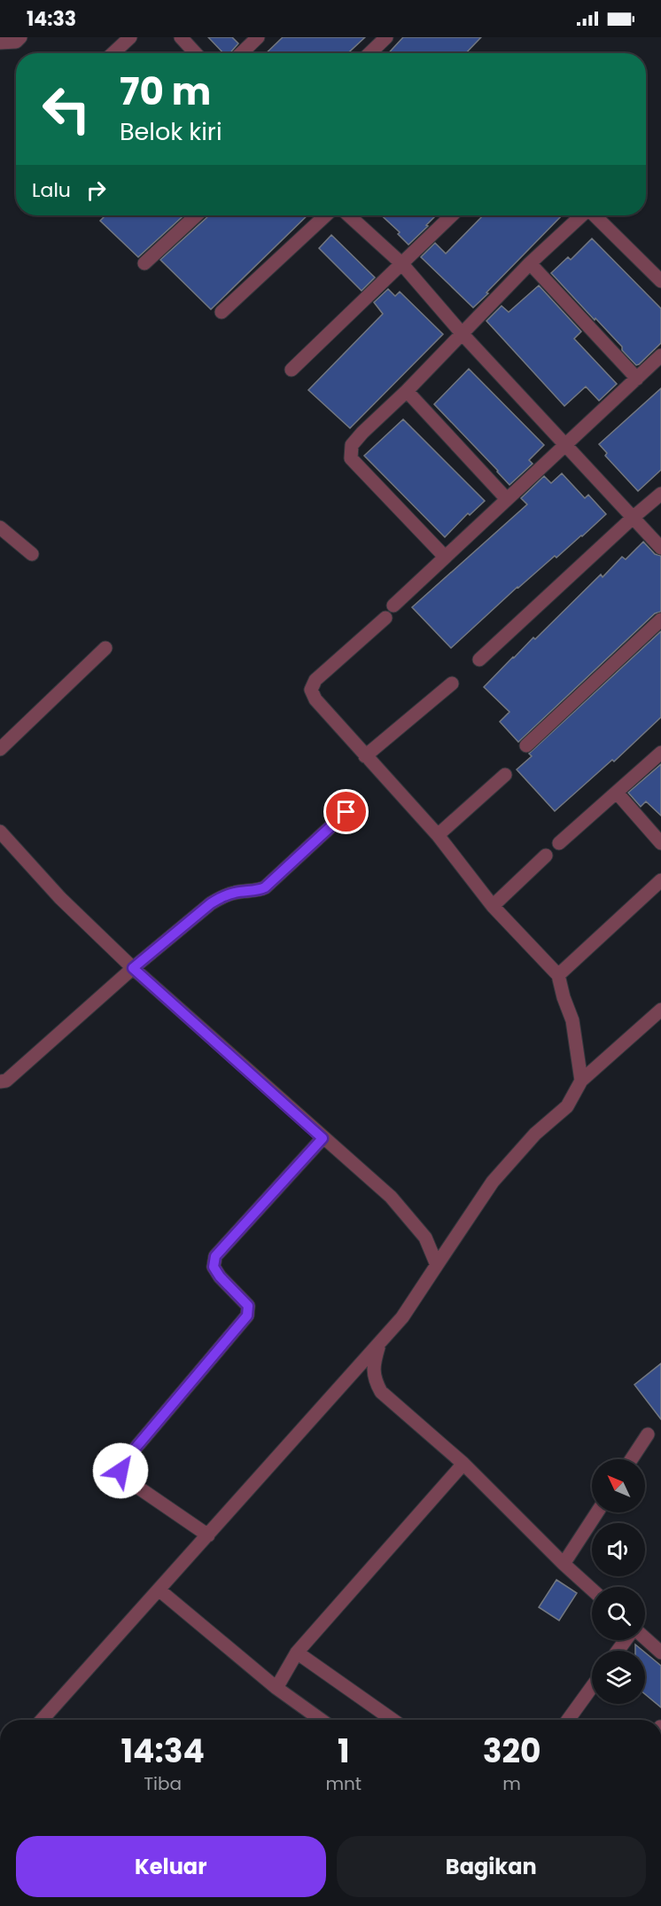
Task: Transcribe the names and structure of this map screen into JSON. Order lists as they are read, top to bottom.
{
  "north": "top left",
  "page": {
    "status": "14:33",
    "turn": ["70 m", "Belok kiri"],
    "then": "Lalu",
    "eta": [
      "14:34",
      "Tiba",
      "1",
      "mnt",
      "320",
      "m"
    ],
    "buttons": ["Keluar", "Bagikan"]
  }
}
